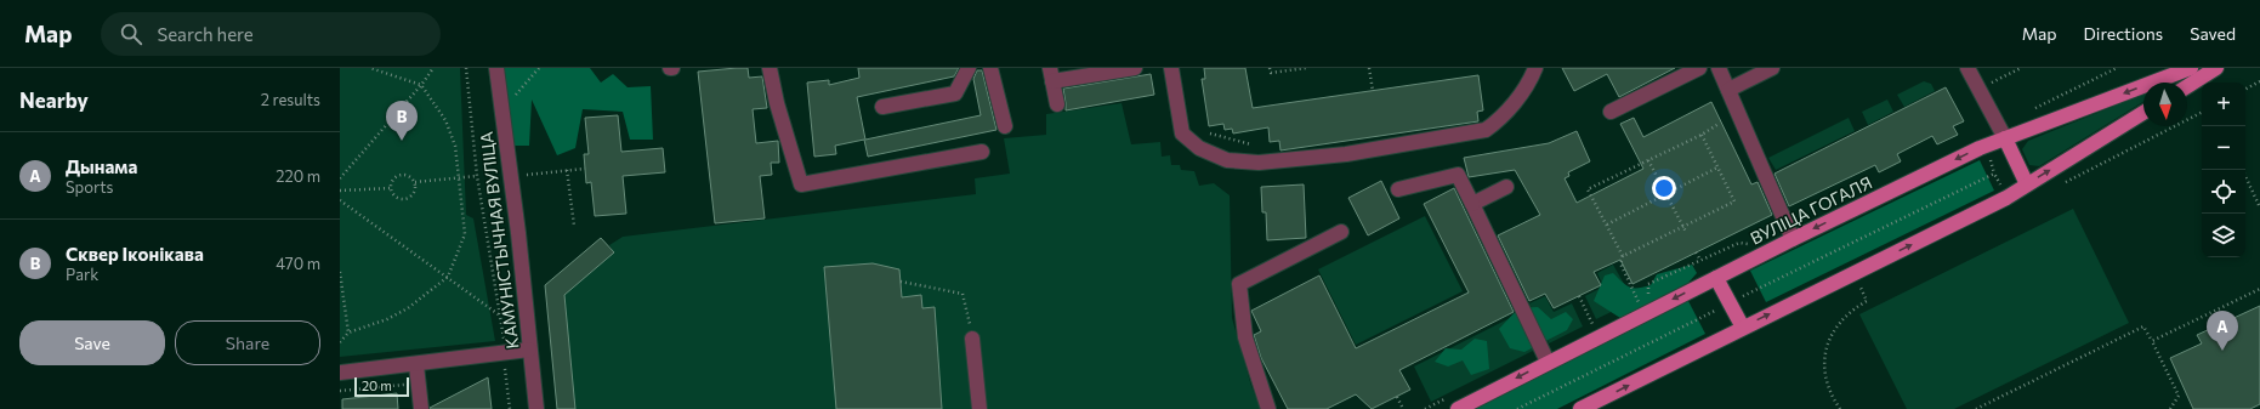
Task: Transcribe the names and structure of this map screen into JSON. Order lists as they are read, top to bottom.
{
  "streets": {
    "main road": ["ВУЛІЦА ГОГАЛЯ"],
    "street": ["КАМУНІСТЫЧНАЯ ВУЛІЦА"]
  },
  "scale_bar": "20 m",
  "north": "bottom",
  "page": {
    "header": "Map",
    "search": "Search here",
    "nav": ["Map", "Directions", "Saved"],
    "heading": ["Nearby", "2 results"],
    "map_buttons": ["+", "−"],
    "pins": ["B", "A"],
    "list": [
      {
        "mark": "A",
        "name": "Дынама",
        "note": "Sports",
        "value": "220 m"
      },
      {
        "mark": "B",
        "name": "Сквер Іконікава",
        "note": "Park",
        "value": "470 m"
      }
    ],
    "buttons": ["Save", "Share"],
    "scale": "20 m"
  }
}
